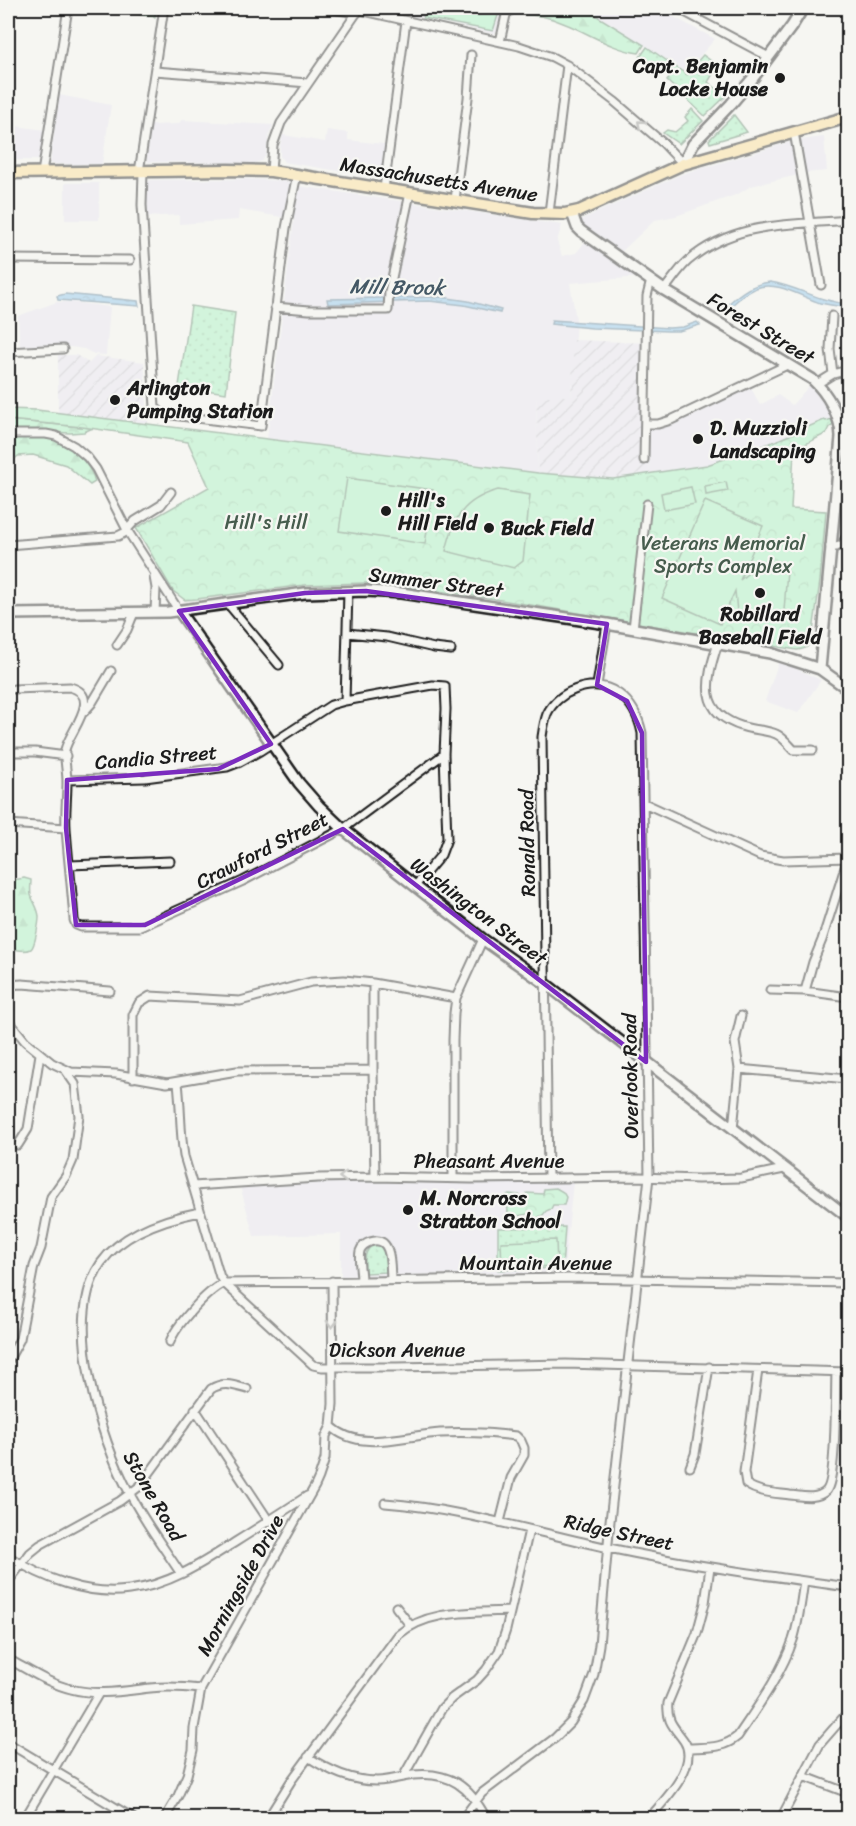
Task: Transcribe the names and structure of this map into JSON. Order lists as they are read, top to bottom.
{
  "streets": {
    "main road": ["Massachusetts Avenue"],
    "street": [
      "Forest Street",
      "Summer Street",
      "Candia Street",
      "Ronald Road",
      "Crawford Street",
      "Washington Street",
      "Overlook Road",
      "Pheasant Avenue",
      "Mountain Avenue",
      "Dickson Avenue",
      "Stone Road",
      "Ridge Street",
      "Morningside Drive"
    ]
  },
  "crossings": [
    ["Massachusetts Avenue", "Forest Street"],
    ["Forest Street", "Summer Street"],
    ["Summer Street", "Washington Street"],
    ["Candia Street", "Crawford Street"],
    ["Candia Street", "Washington Street"],
    ["Ronald Road", "Washington Street"],
    ["Ronald Road", "Overlook Road"],
    ["Ronald Road", "Pheasant Avenue"],
    ["Crawford Street", "Washington Street"],
    ["Washington Street", "Overlook Road"],
    ["Washington Street", "Pheasant Avenue"],
    ["Overlook Road", "Pheasant Avenue"],
    ["Overlook Road", "Mountain Avenue"],
    ["Overlook Road", "Dickson Avenue"],
    ["Overlook Road", "Ridge Street"],
    ["Pheasant Avenue", "Dickson Avenue"],
    ["Mountain Avenue", "Dickson Avenue"],
    ["Mountain Avenue", "Morningside Drive"],
    ["Dickson Avenue", "Stone Road"],
    ["Dickson Avenue", "Morningside Drive"]
  ],
  "water": ["Mill Brook"],
  "parks": ["Hill's Hill", "Veterans Memorial Sports Complex"],
  "places": [
    "Capt. Benjamin Locke House",
    "Arlington Pumping Station",
    "D. Muzzioli Landscaping",
    "Hill's Hill Field",
    "Buck Field",
    "Robillard Baseball Field",
    "M. Norcross Stratton School"
  ]
}
